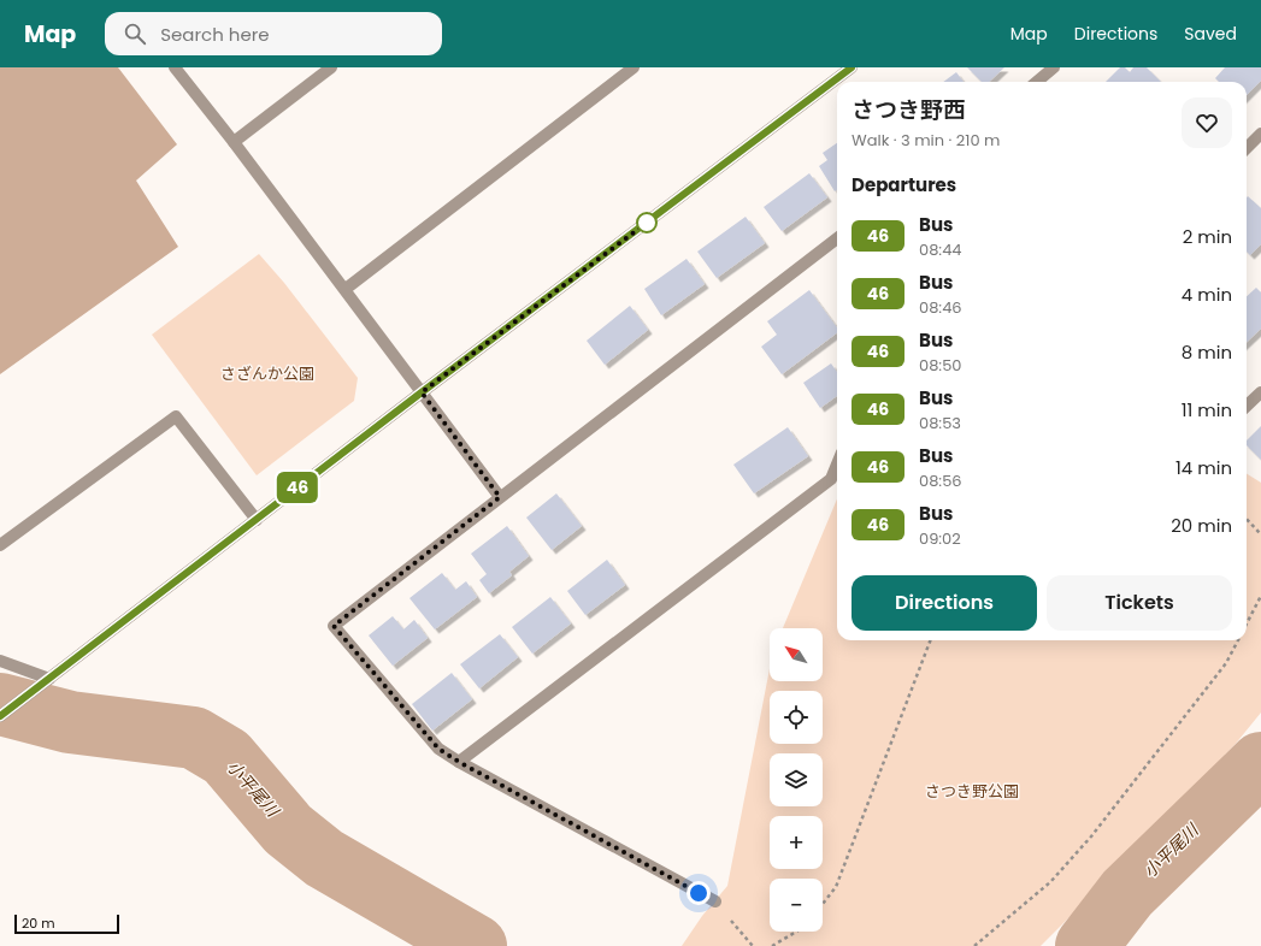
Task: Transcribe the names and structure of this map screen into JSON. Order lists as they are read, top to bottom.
{
  "water": ["小平尾川"],
  "parks": ["さざんか公園", "さつき野公園"],
  "lines": ["bus line 46"],
  "scale_bar": "20 m",
  "north": "top left",
  "page": {
    "header": "Map",
    "search": "Search here",
    "nav": ["Map", "Directions", "Saved"],
    "on_map": "46",
    "heading": [
      ["さつき野西", "Walk · 3 min · 210 m"],
      "Departures"
    ],
    "list": [
      {
        "mark": "46",
        "name": "Bus",
        "note": "08:44",
        "value": "2 min"
      },
      {
        "mark": "46",
        "name": "Bus",
        "note": "08:46",
        "value": "4 min"
      },
      {
        "mark": "46",
        "name": "Bus",
        "note": "08:50",
        "value": "8 min"
      },
      {
        "mark": "46",
        "name": "Bus",
        "note": "08:53",
        "value": "11 min"
      },
      {
        "mark": "46",
        "name": "Bus",
        "note": "08:56",
        "value": "14 min"
      },
      {
        "mark": "46",
        "name": "Bus",
        "note": "09:02",
        "value": "20 min"
      }
    ],
    "buttons": ["Directions", "Tickets"],
    "map_buttons": ["+", "−"],
    "scale": "20 m"
  }
}
